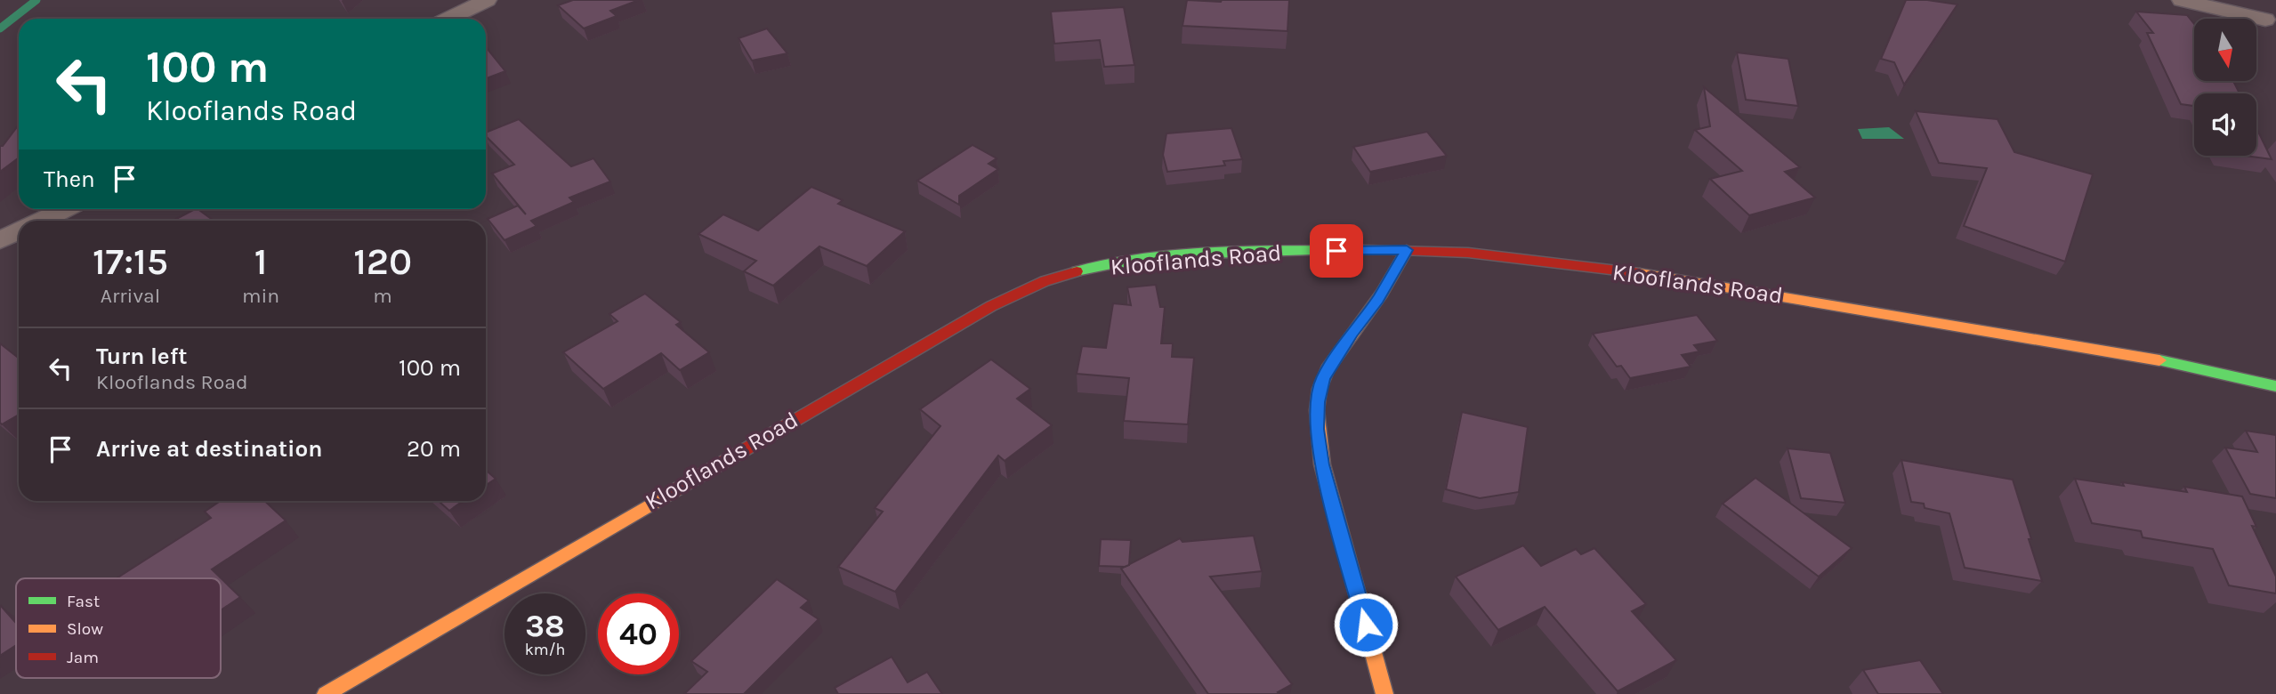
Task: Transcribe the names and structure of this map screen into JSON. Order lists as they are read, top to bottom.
{
  "streets": {
    "street": ["Klooflands Road"]
  },
  "legend": ["Fast", "Slow", "Jam"],
  "north": "bottom",
  "page": {
    "turn": ["100 m", "Klooflands Road"],
    "then": "Then",
    "eta": [
      "17:15",
      "Arrival",
      "1",
      "min",
      "120",
      "m"
    ],
    "list": [
      {
        "name": "Turn left",
        "note": "Klooflands Road",
        "value": "100 m"
      },
      {
        "name": "Arrive at destination",
        "value": "20 m"
      }
    ],
    "speed": "38 km/h",
    "limit": "40"
  }
}
